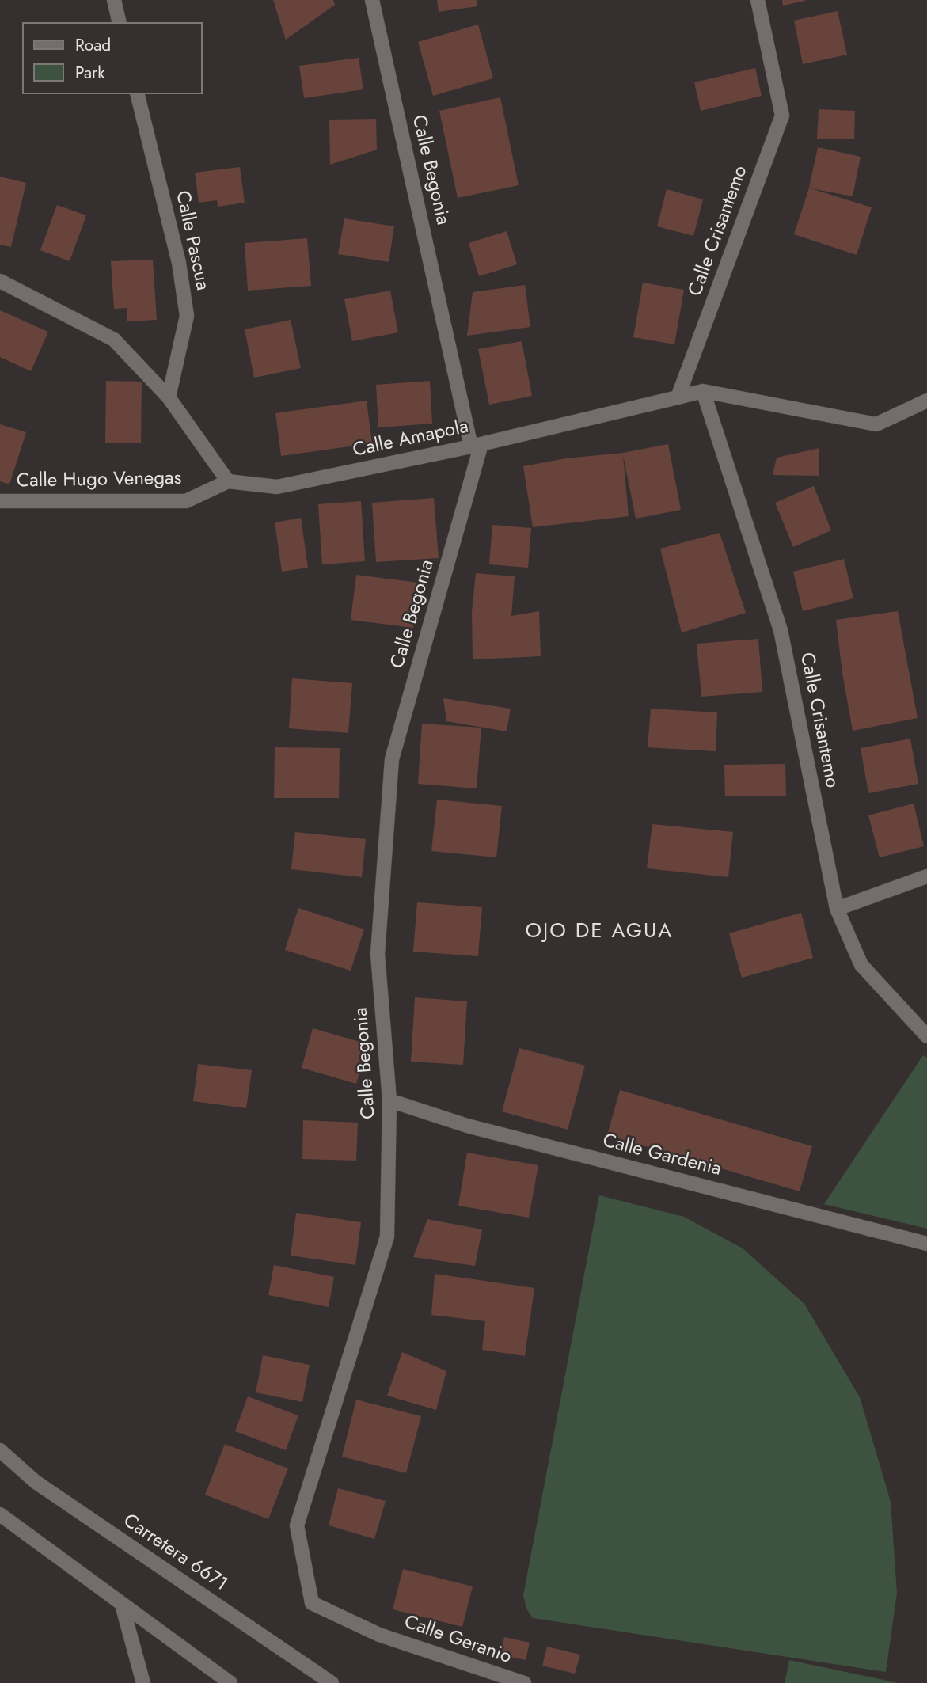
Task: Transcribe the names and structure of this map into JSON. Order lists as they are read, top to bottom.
{
  "streets": {
    "street": [
      "Calle Begonia",
      "Calle Crisantemo",
      "Calle Pascua",
      "Calle Amapola",
      "Calle Hugo Venegas",
      "Calle Gardenia",
      "Carretera 6671",
      "Calle Geranio"
    ]
  },
  "crossings": [
    ["Calle Begonia", "Calle Amapola"],
    ["Calle Begonia", "Calle Gardenia"],
    ["Calle Begonia", "Calle Geranio"],
    ["Calle Crisantemo", "Calle Amapola"],
    ["Calle Amapola", "Calle Hugo Venegas"]
  ],
  "districts": ["OJO DE AGUA"],
  "legend": ["Road", "Park"]
}
